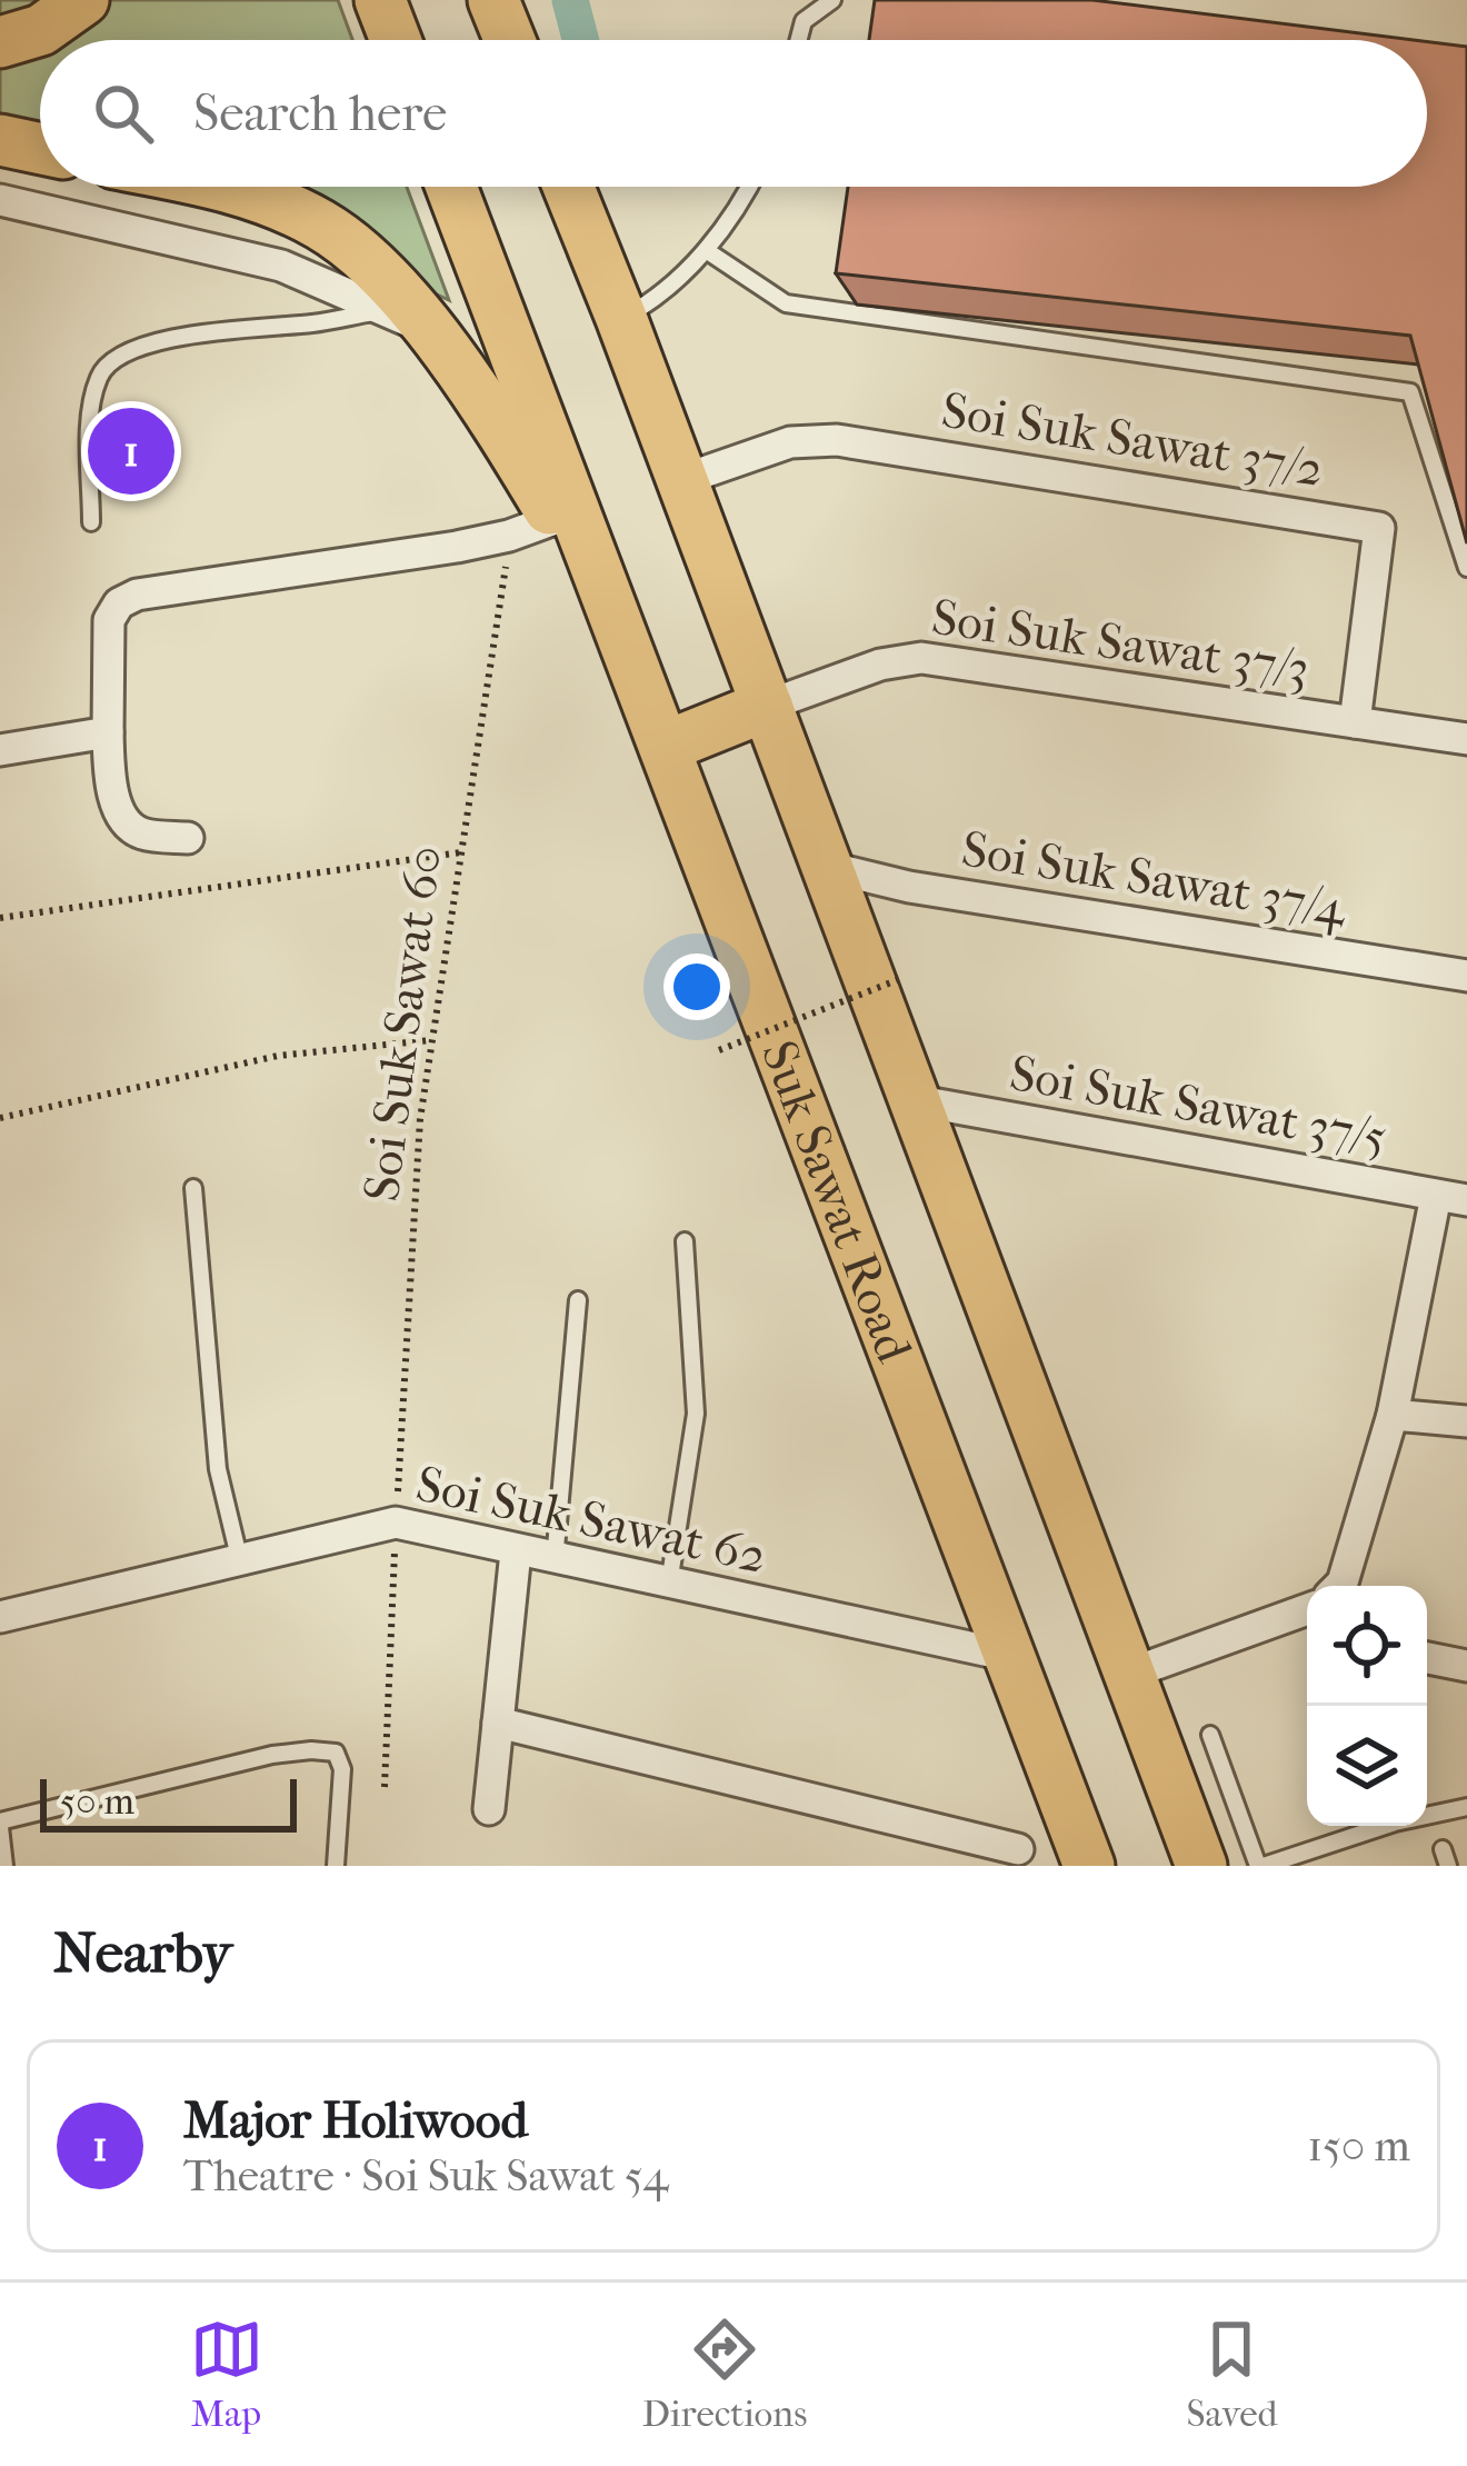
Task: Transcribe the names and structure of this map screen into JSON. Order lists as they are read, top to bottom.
{
  "streets": {
    "main road": ["Suk Sawat Road"],
    "street": [
      "Soi Suk Sawat 37/2",
      "Soi Suk Sawat 37/3",
      "Soi Suk Sawat 37/4",
      "Soi Suk Sawat 37/5",
      "Soi Suk Sawat 62"
    ],
    "path": ["Soi Suk Sawat 60"]
  },
  "crossings": [
    ["Soi Suk Sawat 37/2", "Soi Suk Sawat 37/3"],
    ["Soi Suk Sawat 60", "Soi Suk Sawat 62"],
    ["Suk Sawat Road", "Soi Suk Sawat 62"]
  ],
  "scale_bar": "50 m",
  "page": {
    "search": "Search here",
    "pins": "1",
    "scale": "50 m",
    "heading": "Nearby",
    "list": [
      {
        "mark": "1",
        "name": "Major Holiwood",
        "note": "Theatre · Soi Suk Sawat 54",
        "value": "150 m"
      }
    ],
    "nav": ["Map", "Directions", "Saved"]
  }
}
